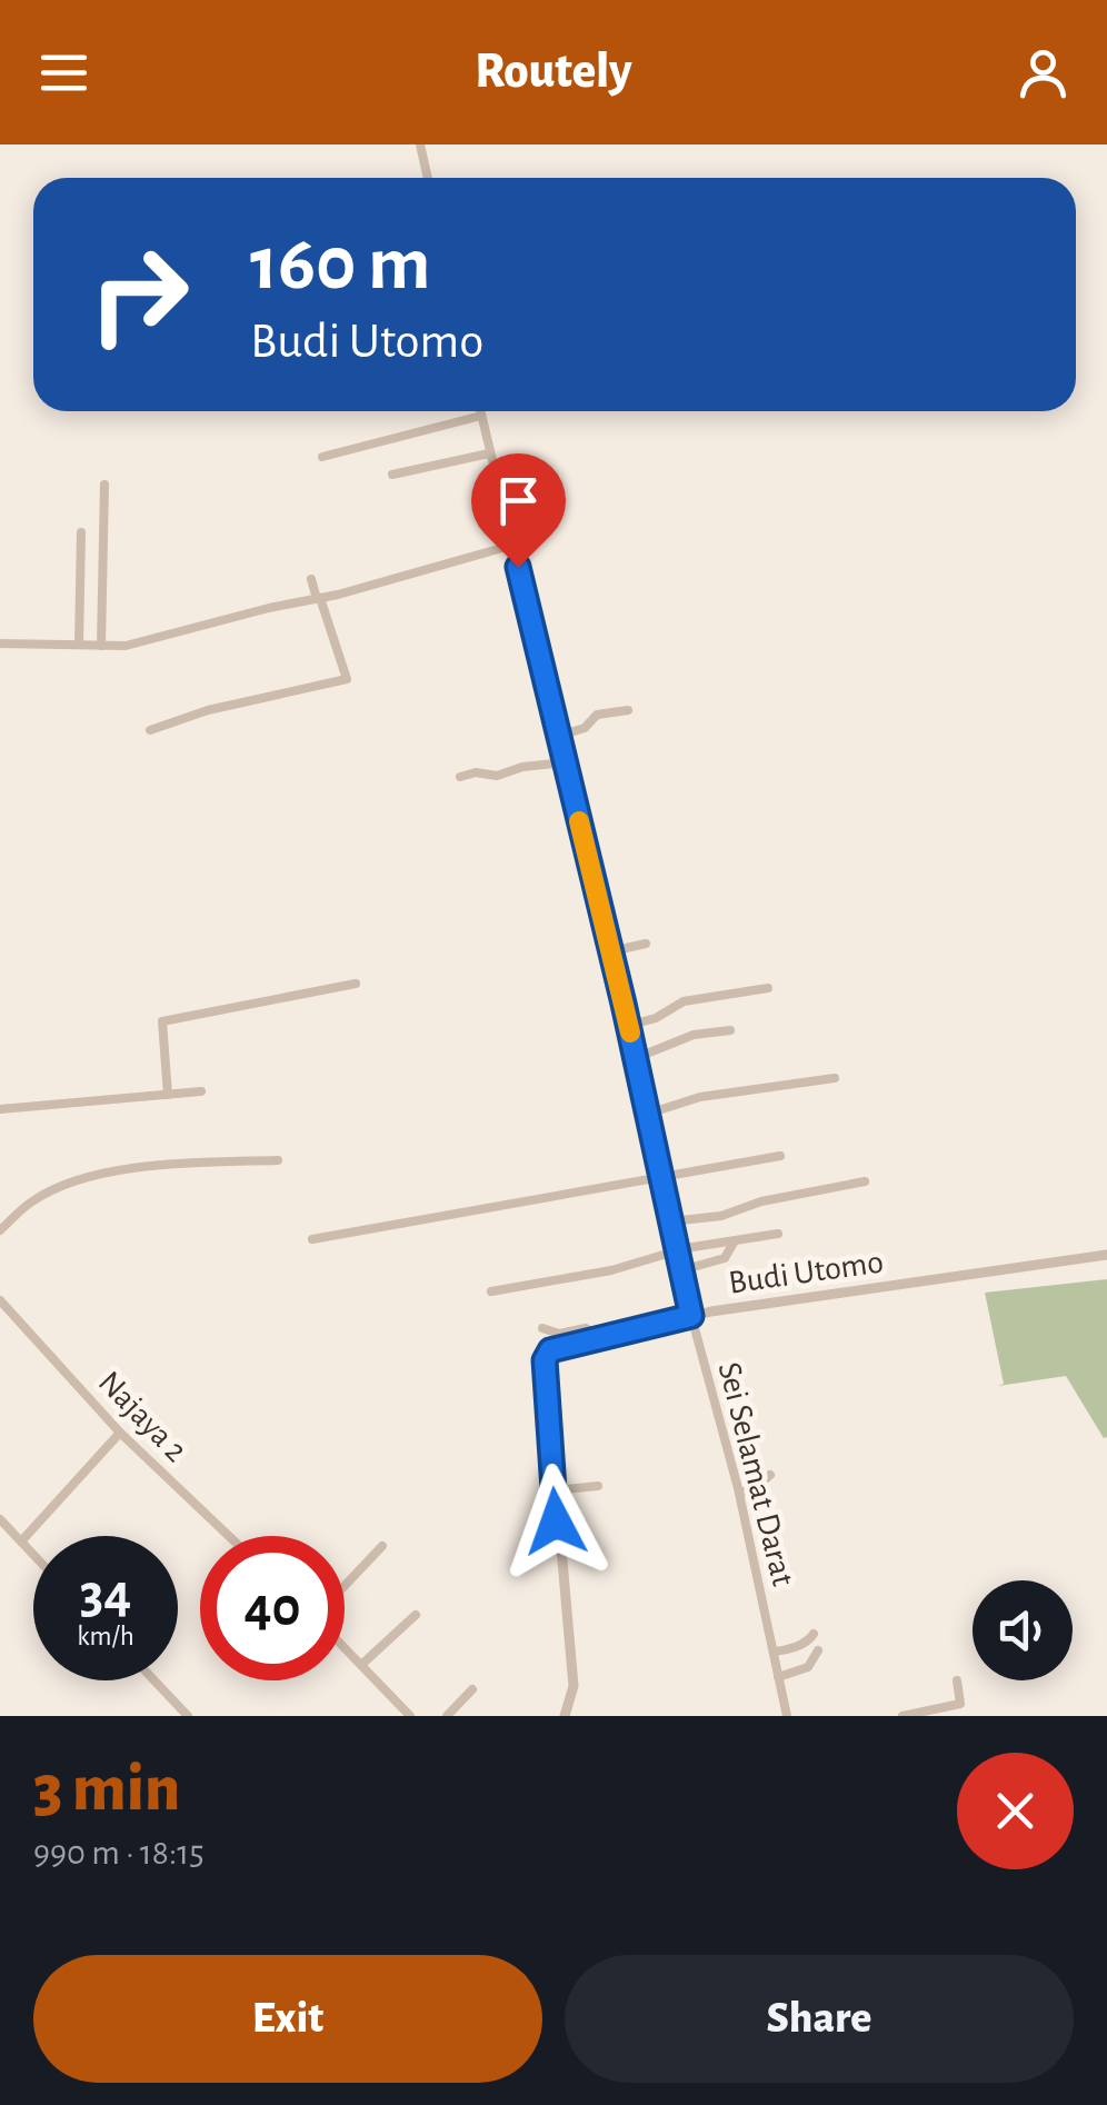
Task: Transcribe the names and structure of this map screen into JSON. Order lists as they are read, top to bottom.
{
  "streets": {
    "street": ["Budi Utomo", "Najaya 2", "Sei Selamat Darat"]
  },
  "crossings": [
    ["Budi Utomo", "Sei Selamat Darat"]
  ],
  "page": {
    "header": "Routely",
    "turn": ["160 m", "Budi Utomo"],
    "speed": "34 km/h",
    "limit": "40",
    "heading": ["3 min", "990 m · 18:15"],
    "buttons": ["Exit", "Share"]
  }
}
